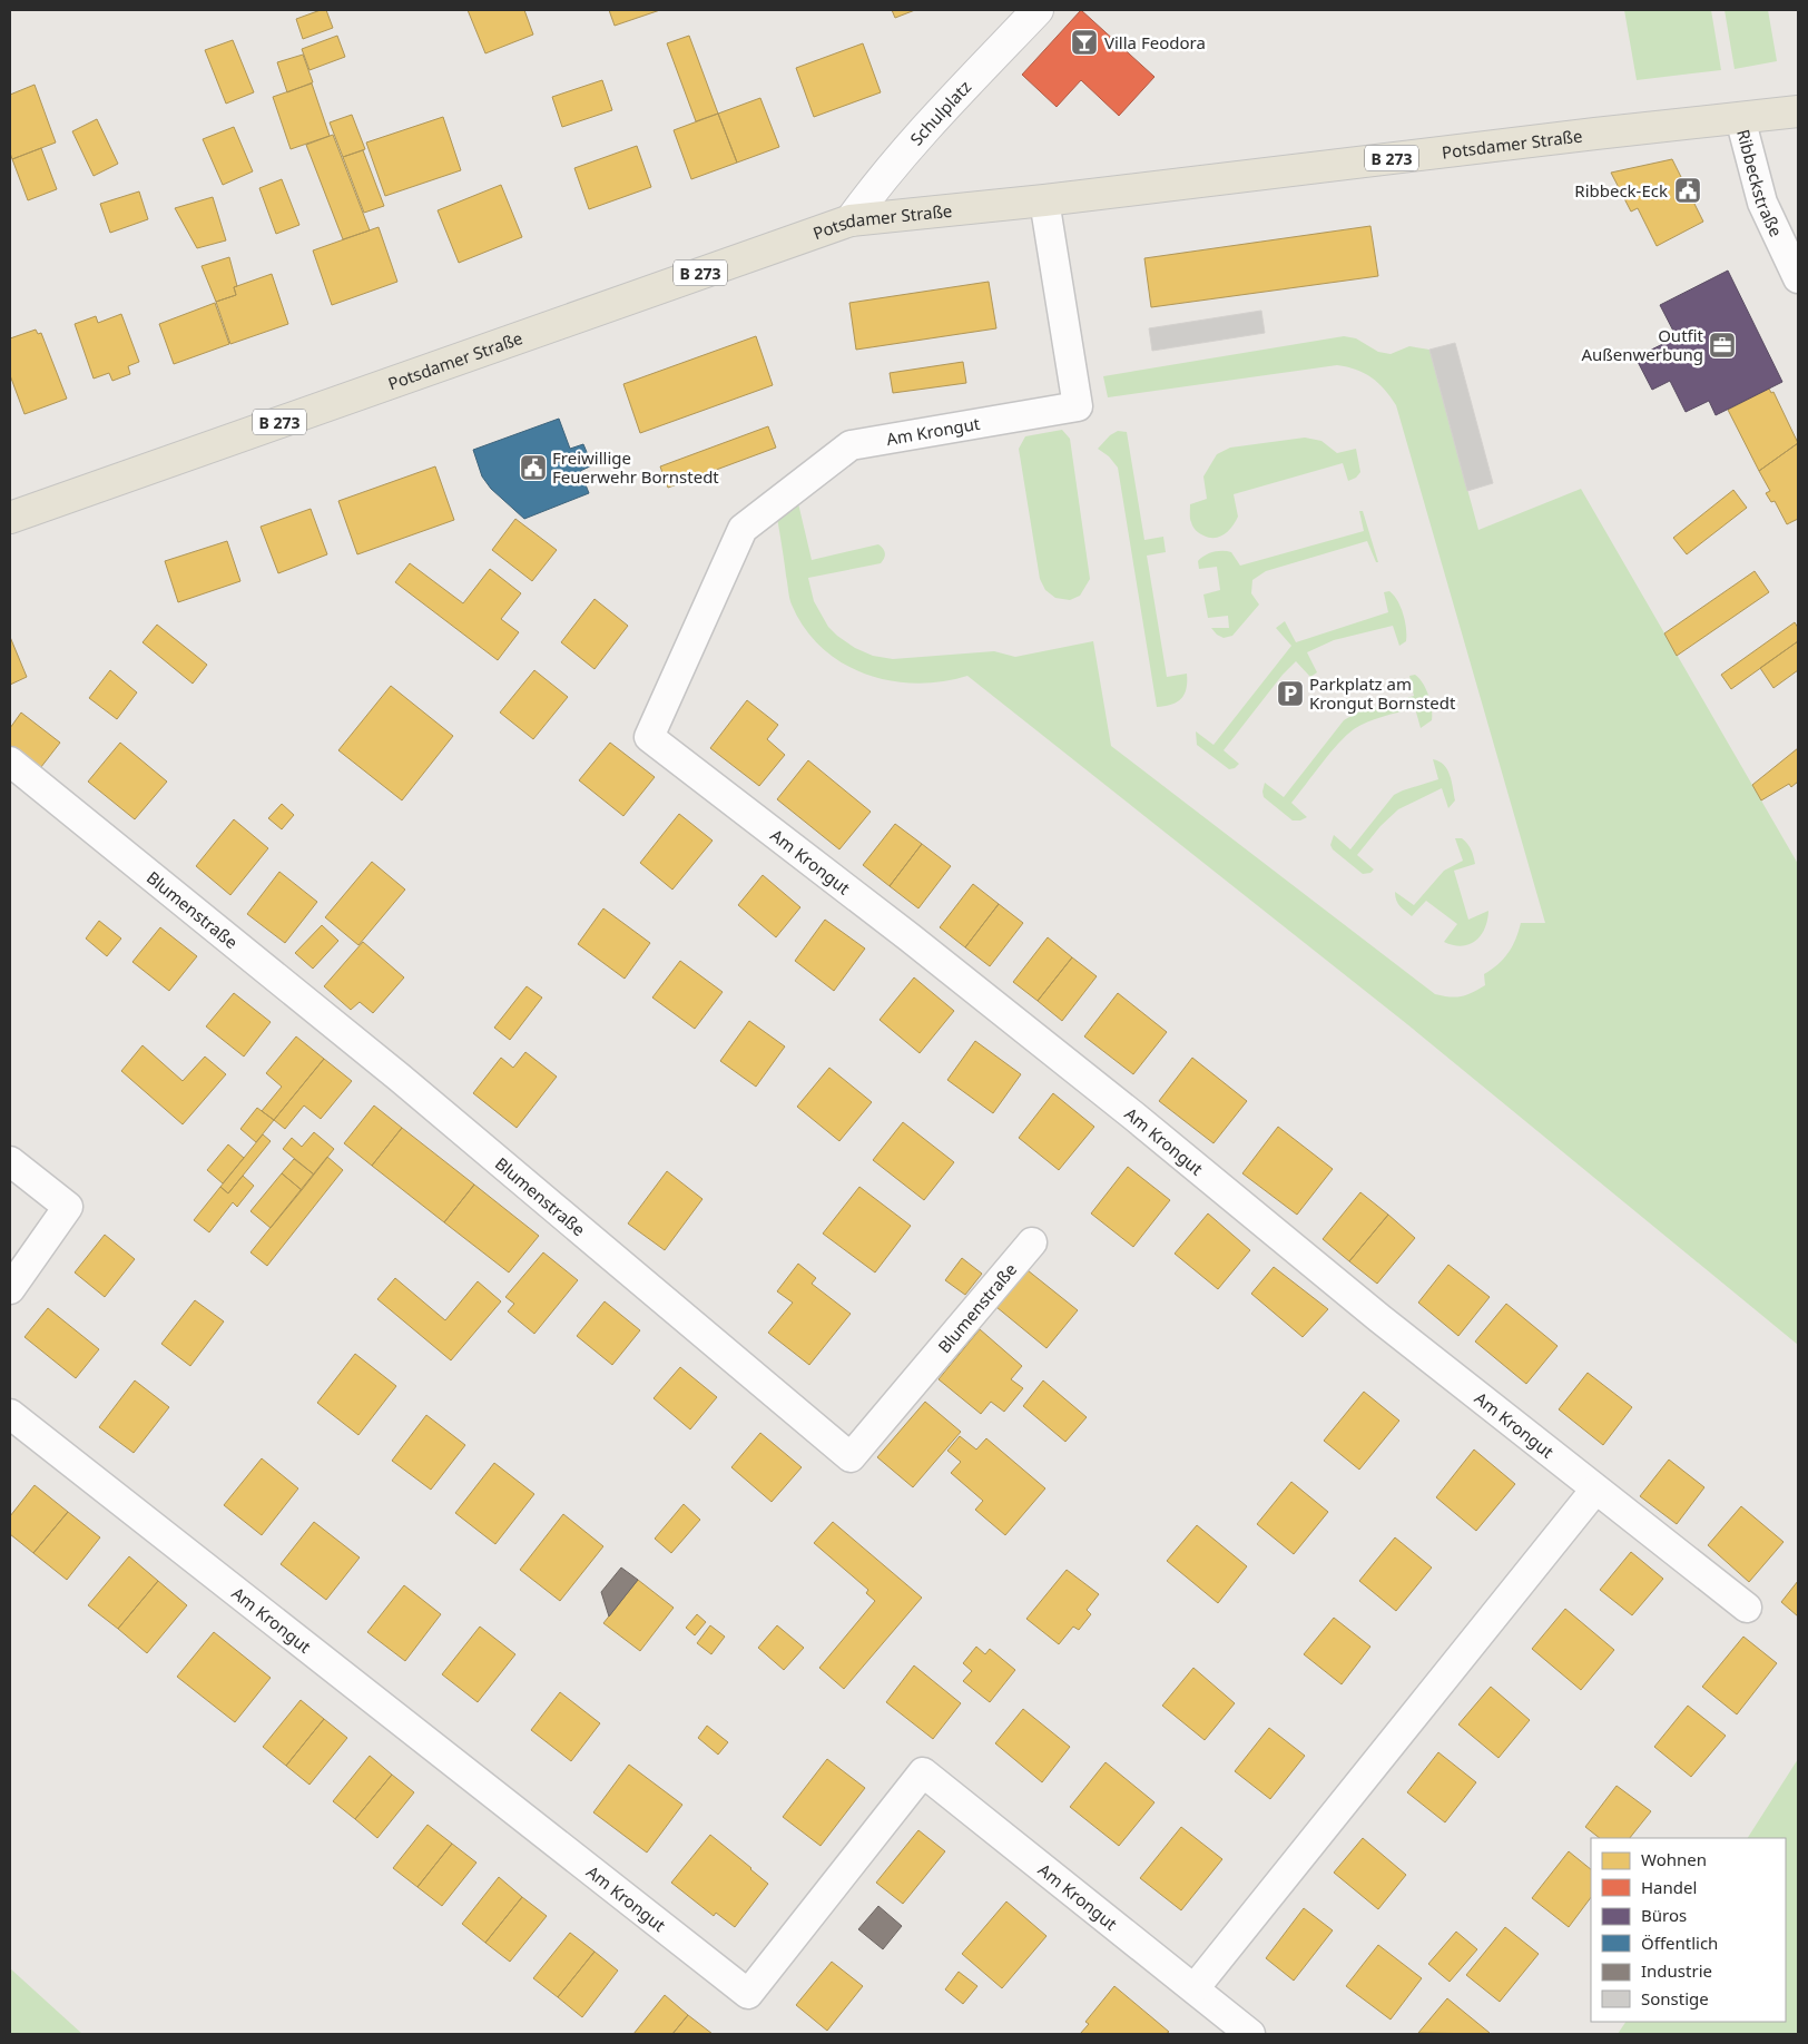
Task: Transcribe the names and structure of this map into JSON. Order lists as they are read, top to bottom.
{
  "streets": {
    "main road": ["Potsdamer Straße", "B 273"],
    "street": [
      "Schulplatz",
      "Ribbeckstraße",
      "Am Krongut",
      "Blumenstraße"
    ]
  },
  "crossings": [
    ["Schulplatz", "Potsdamer Straße"],
    ["Potsdamer Straße", "Ribbeckstraße"],
    ["Potsdamer Straße", "Am Krongut"]
  ],
  "places": {
    "bar": ["Villa Feodora"],
    "public building": ["Ribbeck-Eck", "Freiwillige Feuerwehr Bornstedt"],
    "office": ["Outfit Außenwerbung"],
    "parking": ["Parkplatz am Krongut Bornstedt"]
  },
  "legend": [
    "Wohnen",
    "Handel",
    "Büros",
    "Öffentlich",
    "Industrie",
    "Sonstige"
  ]
}
